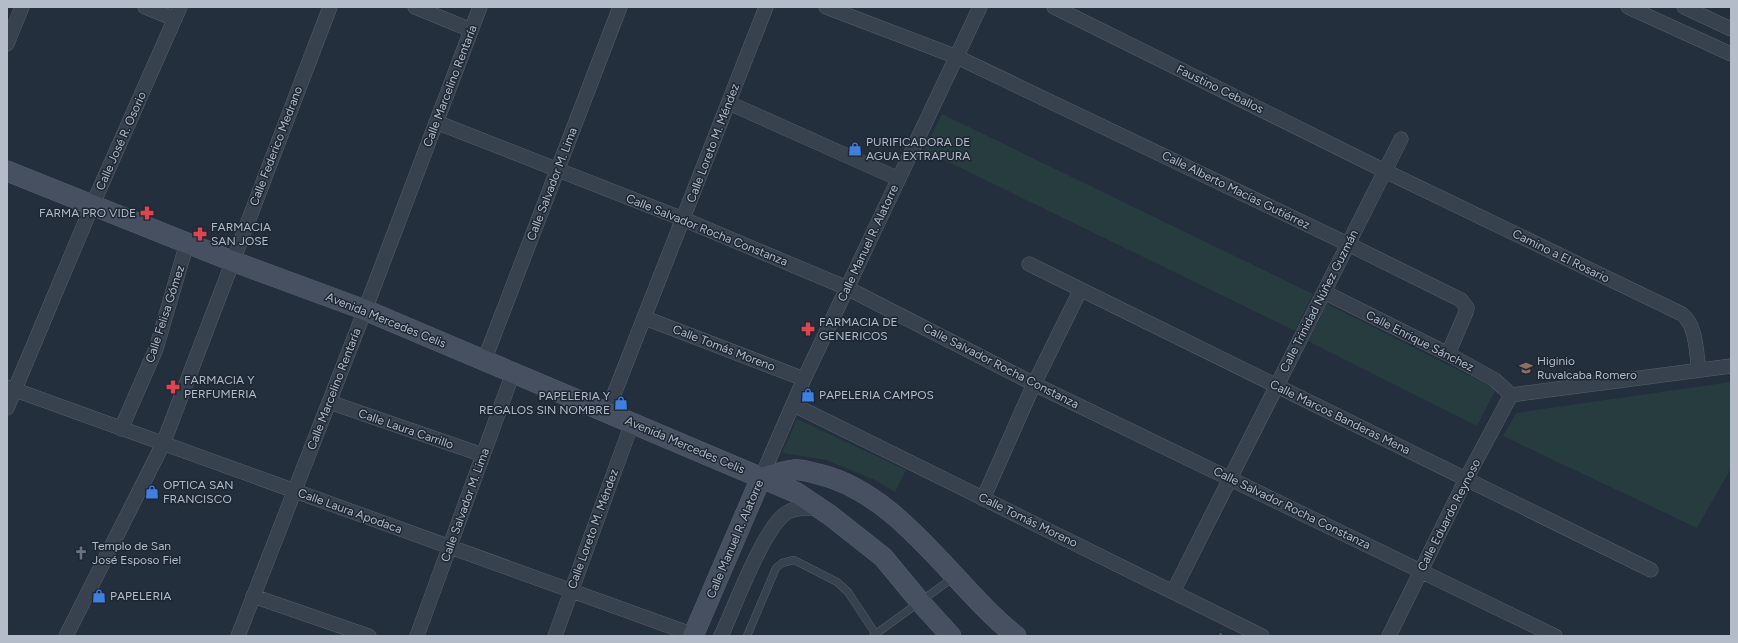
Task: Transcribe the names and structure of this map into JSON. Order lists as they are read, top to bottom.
{
  "streets": {
    "main road": ["Calle Manuel R. Alatorre", "Avenida Mercedes Celis"],
    "street": [
      "Calle Marcelino Rentaría",
      "Faustino Ceballos",
      "Calle José R. Osorio",
      "Calle Loreto M. Méndez",
      "Calle Federico Medrano",
      "Calle Salvador M. Lima",
      "Calle Alberto Macías Gutiérrez",
      "Calle Salvador Rocha Constanza",
      "Camino a El Rosario",
      "Calle Trinidad Núñez Guzmán",
      "Calle Felisa Gómez",
      "Calle Enrique Sánchez",
      "Calle Tomás Moreno",
      "Calle Marcos Banderas Mena",
      "Calle Laura Carrillo",
      "Calle Laura Apodaca",
      "Calle Eduardo Reynoso"
    ]
  },
  "crossings": [
    ["Calle Marcelino Rentaría", "Calle Salvador Rocha Constanza"],
    ["Calle Marcelino Rentaría", "Avenida Mercedes Celis"],
    ["Calle Marcelino Rentaría", "Calle Laura Carrillo"],
    ["Calle Marcelino Rentaría", "Calle Laura Apodaca"],
    ["Faustino Ceballos", "Camino a El Rosario"],
    ["Faustino Ceballos", "Calle Trinidad Núñez Guzmán"],
    ["Calle José R. Osorio", "Avenida Mercedes Celis"],
    ["Calle José R. Osorio", "Calle Laura Apodaca"],
    ["Calle Loreto M. Méndez", "Calle Salvador Rocha Constanza"],
    ["Calle Loreto M. Méndez", "Avenida Mercedes Celis"],
    ["Calle Loreto M. Méndez", "Calle Tomás Moreno"],
    ["Calle Loreto M. Méndez", "Calle Laura Apodaca"],
    ["Calle Federico Medrano", "Avenida Mercedes Celis"],
    ["Calle Federico Medrano", "Calle Laura Apodaca"],
    ["Calle Salvador M. Lima", "Calle Salvador Rocha Constanza"],
    ["Calle Salvador M. Lima", "Avenida Mercedes Celis"],
    ["Calle Salvador M. Lima", "Calle Laura Carrillo"],
    ["Calle Salvador M. Lima", "Calle Laura Apodaca"],
    ["Calle Alberto Macías Gutiérrez", "Calle Manuel R. Alatorre"],
    ["Calle Alberto Macías Gutiérrez", "Calle Trinidad Núñez Guzmán"],
    ["Calle Alberto Macías Gutiérrez", "Calle Enrique Sánchez"],
    ["Calle Salvador Rocha Constanza", "Calle Manuel R. Alatorre"],
    ["Calle Salvador Rocha Constanza", "Calle Trinidad Núñez Guzmán"],
    ["Calle Salvador Rocha Constanza", "Calle Eduardo Reynoso"],
    ["Calle Manuel R. Alatorre", "Avenida Mercedes Celis"],
    ["Calle Manuel R. Alatorre", "Calle Tomás Moreno"],
    ["Calle Manuel R. Alatorre", "Calle Laura Apodaca"],
    ["Camino a El Rosario", "Calle Trinidad Núñez Guzmán"],
    ["Calle Trinidad Núñez Guzmán", "Calle Enrique Sánchez"],
    ["Calle Trinidad Núñez Guzmán", "Calle Tomás Moreno"],
    ["Calle Trinidad Núñez Guzmán", "Calle Marcos Banderas Mena"],
    ["Calle Felisa Gómez", "Avenida Mercedes Celis"],
    ["Calle Felisa Gómez", "Calle Laura Apodaca"],
    ["Calle Enrique Sánchez", "Calle Eduardo Reynoso"],
    ["Calle Marcos Banderas Mena", "Calle Eduardo Reynoso"]
  ],
  "places": {
    "shop": [
      "PURIFICADORA DE AGUA EXTRAPURA",
      "PAPELERIA CAMPOS",
      "PAPELERIA Y REGALOS SIN NOMBRE",
      "OPTICA SAN FRANCISCO",
      "PAPELERIA"
    ],
    "pharmacy": [
      "FARMA PRO VIDE",
      "FARMACIA SAN JOSE",
      "FARMACIA DE GENERICOS",
      "FARMACIA Y PERFUMERIA"
    ],
    "school or university": ["Higinio Ruvalcaba Romero"],
    "church": ["Templo de San José Esposo Fiel"]
  }
}
